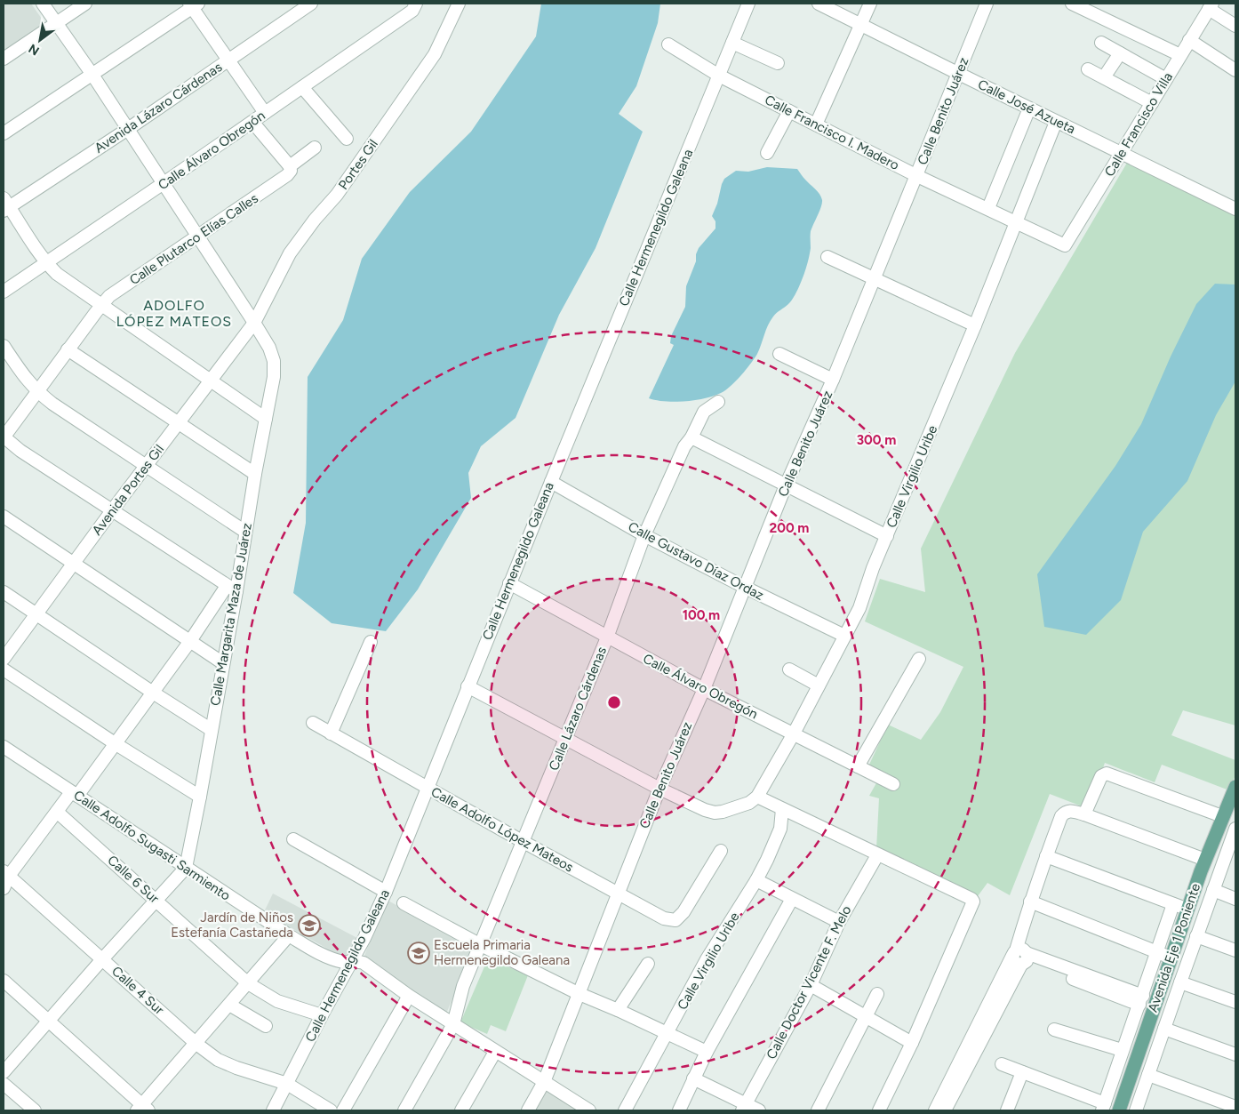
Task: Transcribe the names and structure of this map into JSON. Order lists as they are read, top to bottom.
{
  "streets": {
    "main road": ["Avenida Eje 1 Poniente"],
    "street": [
      "Calle José Azueta",
      "Avenida Lázaro Cárdenas",
      "Calle Benito Juárez",
      "Calle Francisco Villa",
      "Calle Francisco I. Madero",
      "Calle Álvaro Obregón",
      "Portes Gil",
      "Calle Hermenegildo Galeana",
      "Calle Plutarco Elías Calles",
      "Calle Virgilio Uribe",
      "Avenida Portes Gil",
      "Calle Gustavo Díaz Ordaz",
      "Calle Margarita Maza de Juárez",
      "Calle Lázaro Cárdenas",
      "Calle Adolfo López Mateos",
      "Calle Adolfo Sugasti Sarmiento",
      "Calle 6 Sur",
      "Calle Doctor Vicente F. Melo",
      "Calle 4 Sur"
    ]
  },
  "crossings": [
    ["Calle José Azueta", "Calle Benito Juárez"],
    ["Calle José Azueta", "Calle Francisco Villa"],
    ["Calle José Azueta", "Calle Virgilio Uribe"],
    ["Calle Benito Juárez", "Calle Francisco I. Madero"],
    ["Calle Benito Juárez", "Calle Álvaro Obregón"],
    ["Calle Benito Juárez", "Calle Gustavo Díaz Ordaz"],
    ["Calle Benito Juárez", "Calle Adolfo López Mateos"],
    ["Calle Benito Juárez", "Calle Adolfo Sugasti Sarmiento"],
    ["Calle Francisco Villa", "Calle Francisco I. Madero"],
    ["Calle Francisco I. Madero", "Calle Hermenegildo Galeana"],
    ["Calle Francisco I. Madero", "Calle Virgilio Uribe"],
    ["Calle Álvaro Obregón", "Calle Hermenegildo Galeana"],
    ["Calle Álvaro Obregón", "Calle Virgilio Uribe"],
    ["Calle Álvaro Obregón", "Calle Lázaro Cárdenas"],
    ["Portes Gil", "Avenida Portes Gil"],
    ["Portes Gil", "Calle Margarita Maza de Juárez"],
    ["Calle Hermenegildo Galeana", "Calle Gustavo Díaz Ordaz"],
    ["Calle Hermenegildo Galeana", "Calle Adolfo López Mateos"],
    ["Calle Hermenegildo Galeana", "Calle Adolfo Sugasti Sarmiento"],
    ["Calle Hermenegildo Galeana", "Calle 6 Sur"],
    ["Calle Hermenegildo Galeana", "Calle 4 Sur"],
    ["Calle Virgilio Uribe", "Calle Gustavo Díaz Ordaz"],
    ["Avenida Portes Gil", "Calle Margarita Maza de Juárez"],
    ["Calle Gustavo Díaz Ordaz", "Calle Lázaro Cárdenas"],
    ["Calle Margarita Maza de Juárez", "Calle Adolfo Sugasti Sarmiento"],
    ["Calle Lázaro Cárdenas", "Calle Adolfo López Mateos"],
    ["Calle Lázaro Cárdenas", "Calle Adolfo Sugasti Sarmiento"]
  ],
  "districts": ["ADOLFO LÓPEZ MATEOS"],
  "places": {
    "school or university": ["Jardín de Niños Estefanía Castañeda", "Escuela Primaria Hermenegildo Galeana"]
  },
  "north": "bottom left",
  "rings": ["300 m", "200 m", "100 m"]
}
